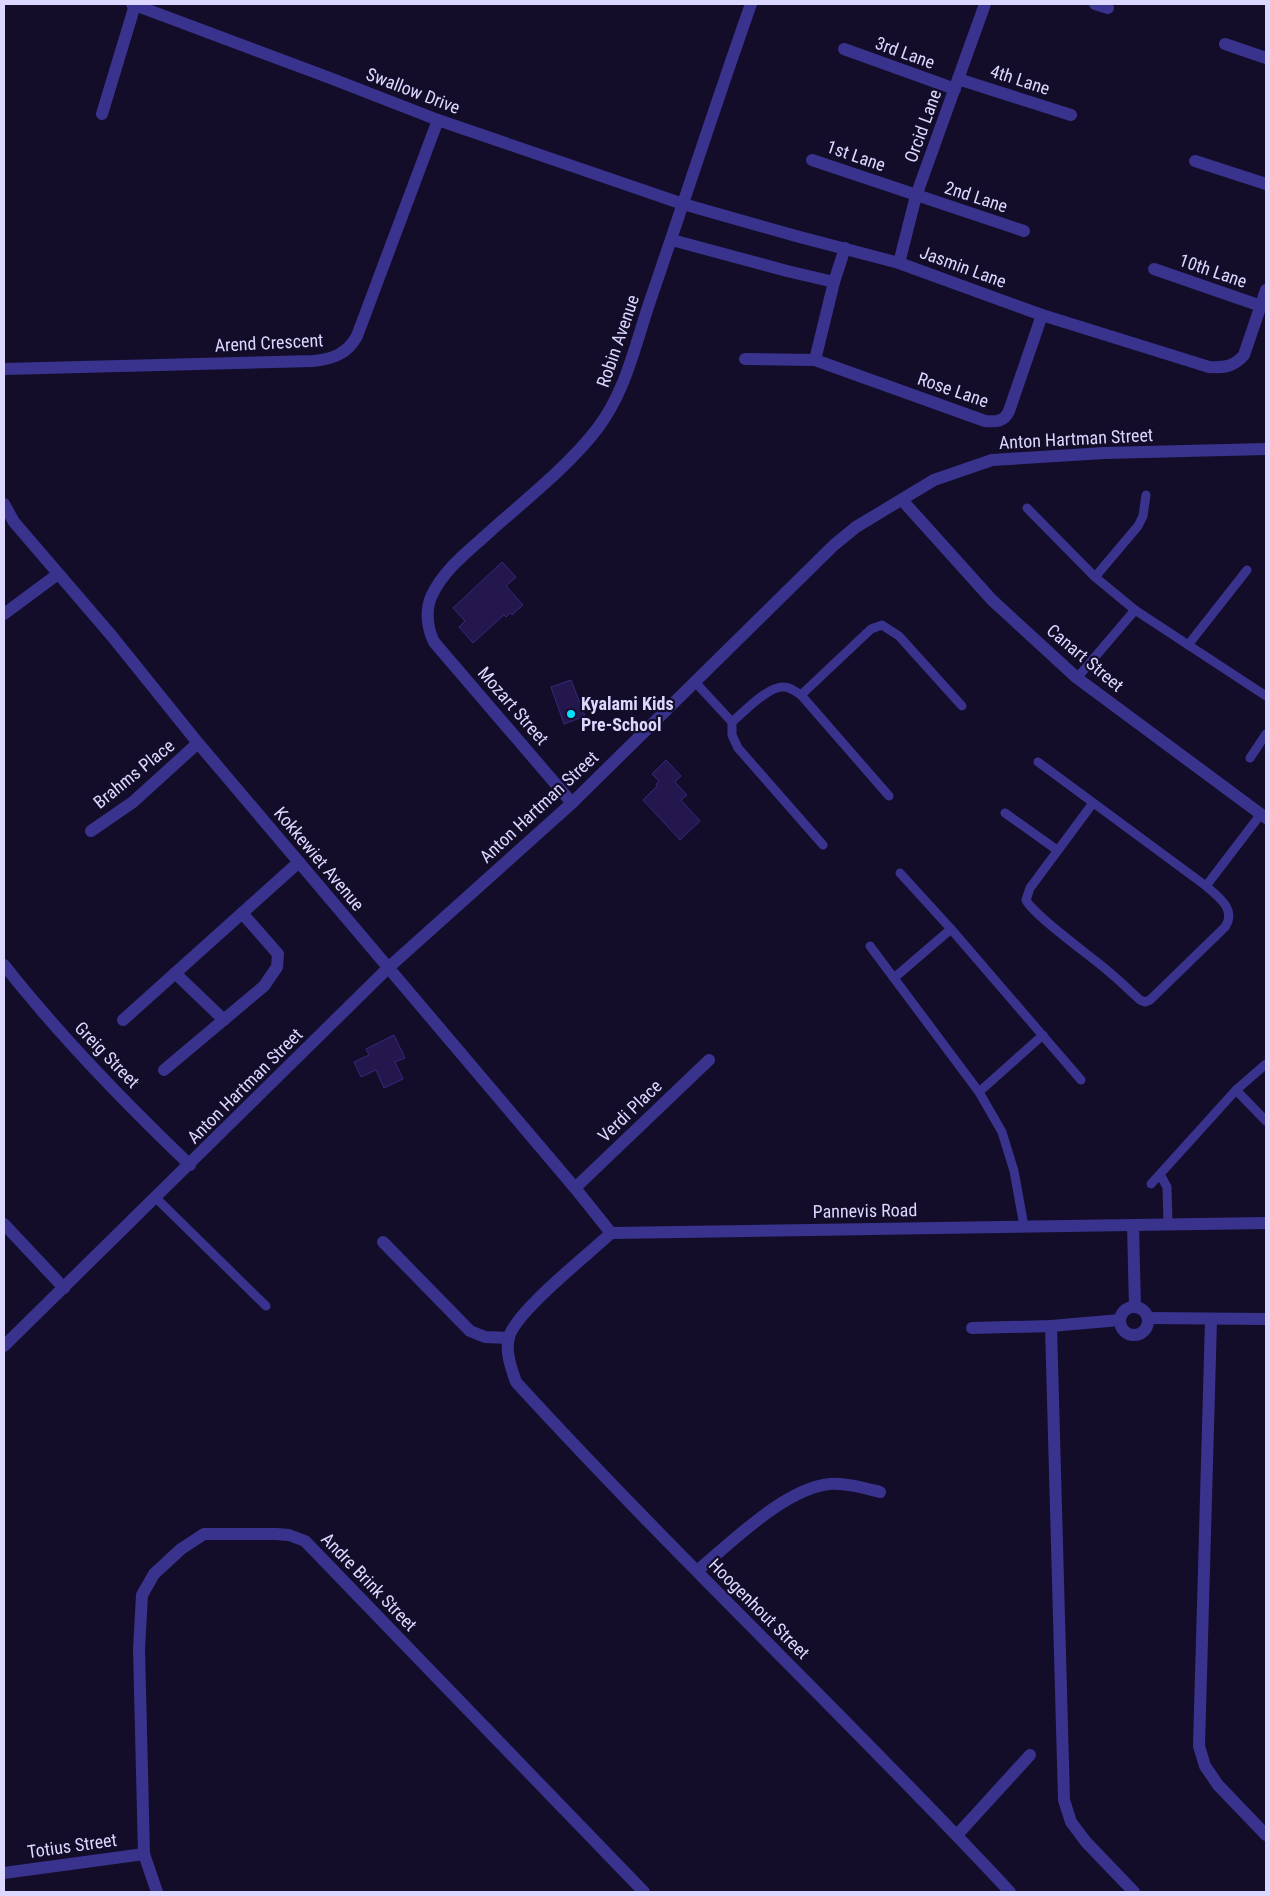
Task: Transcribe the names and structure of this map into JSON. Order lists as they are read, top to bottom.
{
  "streets": {
    "street": [
      "3rd Lane",
      "4th Lane",
      "Swallow Drive",
      "Orcid Lane",
      "1st Lane",
      "2nd Lane",
      "Jasmin Lane",
      "10th Lane",
      "Robin Avenue",
      "Arend Crescent",
      "Rose Lane",
      "Anton Hartman Street",
      "Canart Street",
      "Mozart Street",
      "Brahms Place",
      "Kokkewiet Avenue",
      "Greig Street",
      "Verdi Place",
      "Pannevis Road",
      "Andre Brink Street",
      "Hoogenhout Street",
      "Totius Street"
    ]
  },
  "crossings": [
    ["3rd Lane", "4th Lane"],
    ["3rd Lane", "Orcid Lane"],
    ["4th Lane", "Orcid Lane"],
    ["Swallow Drive", "Jasmin Lane"],
    ["Swallow Drive", "Robin Avenue"],
    ["Swallow Drive", "Arend Crescent"],
    ["Orcid Lane", "1st Lane"],
    ["Orcid Lane", "2nd Lane"],
    ["Orcid Lane", "Jasmin Lane"],
    ["1st Lane", "2nd Lane"],
    ["Jasmin Lane", "10th Lane"],
    ["Jasmin Lane", "Robin Avenue"],
    ["Jasmin Lane", "Rose Lane"],
    ["Robin Avenue", "Mozart Street"],
    ["Anton Hartman Street", "Canart Street"],
    ["Anton Hartman Street", "Mozart Street"],
    ["Anton Hartman Street", "Kokkewiet Avenue"],
    ["Anton Hartman Street", "Greig Street"],
    ["Brahms Place", "Kokkewiet Avenue"],
    ["Kokkewiet Avenue", "Verdi Place"],
    ["Kokkewiet Avenue", "Pannevis Road"],
    ["Andre Brink Street", "Totius Street"]
  ],
  "places": ["Kyalami Kids Pre-School"]
}
